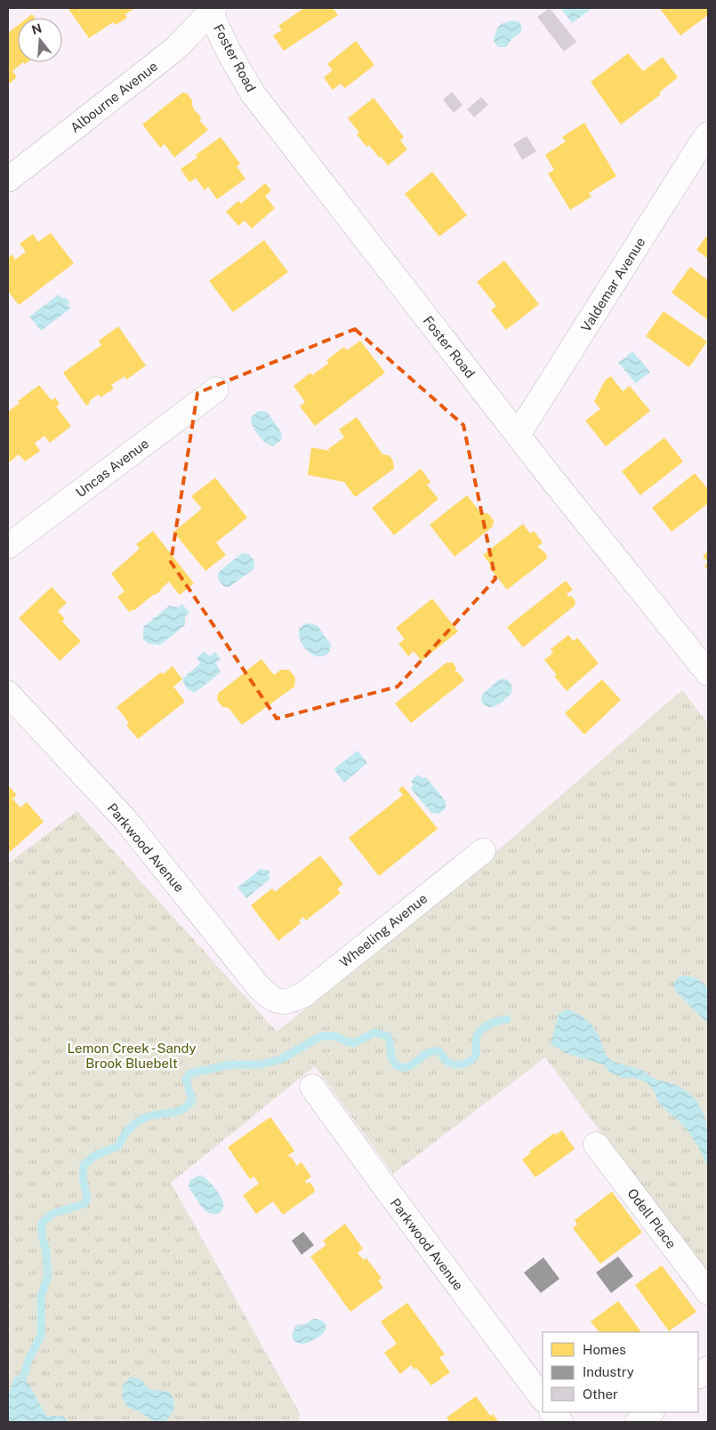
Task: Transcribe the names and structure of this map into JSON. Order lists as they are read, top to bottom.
{
  "streets": {
    "street": [
      "Foster Road",
      "Albourne Avenue",
      "Valdemar Avenue",
      "Uncas Avenue",
      "Parkwood Avenue",
      "Wheeling Avenue",
      "Odell Place"
    ]
  },
  "crossings": [
    ["Foster Road", "Albourne Avenue"],
    ["Foster Road", "Valdemar Avenue"],
    ["Parkwood Avenue", "Wheeling Avenue"]
  ],
  "parks": ["Lemon Creek - Sandy Brook Bluebelt"],
  "legend": ["Homes", "Industry", "Other"],
  "north": "top"
}
